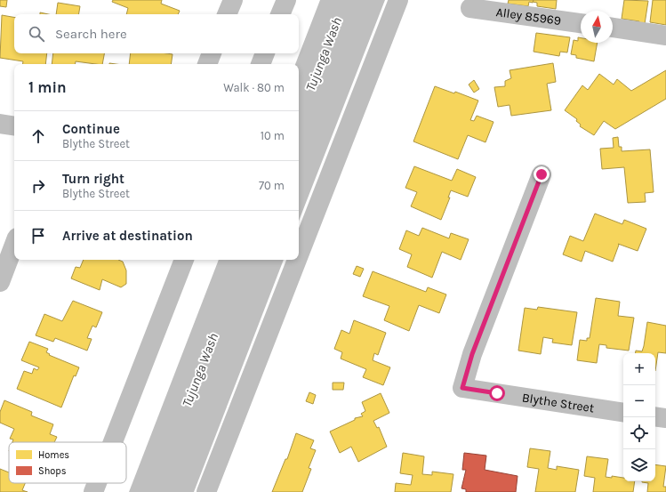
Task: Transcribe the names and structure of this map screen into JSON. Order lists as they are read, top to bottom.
{
  "streets": {
    "street": ["Alley 85969", "Blythe Street"]
  },
  "water": ["Tujunga Wash"],
  "legend": ["Homes", "Shops"],
  "north": "top",
  "page": {
    "search": "Search here",
    "heading": ["1 min", "Walk · 80 m"],
    "list": [
      ["Continue", "Blythe Street", "10 m"],
      ["Turn right", "Blythe Street", "70 m"],
      "Arrive at destination"
    ],
    "map_buttons": ["+", "−"]
  }
}
